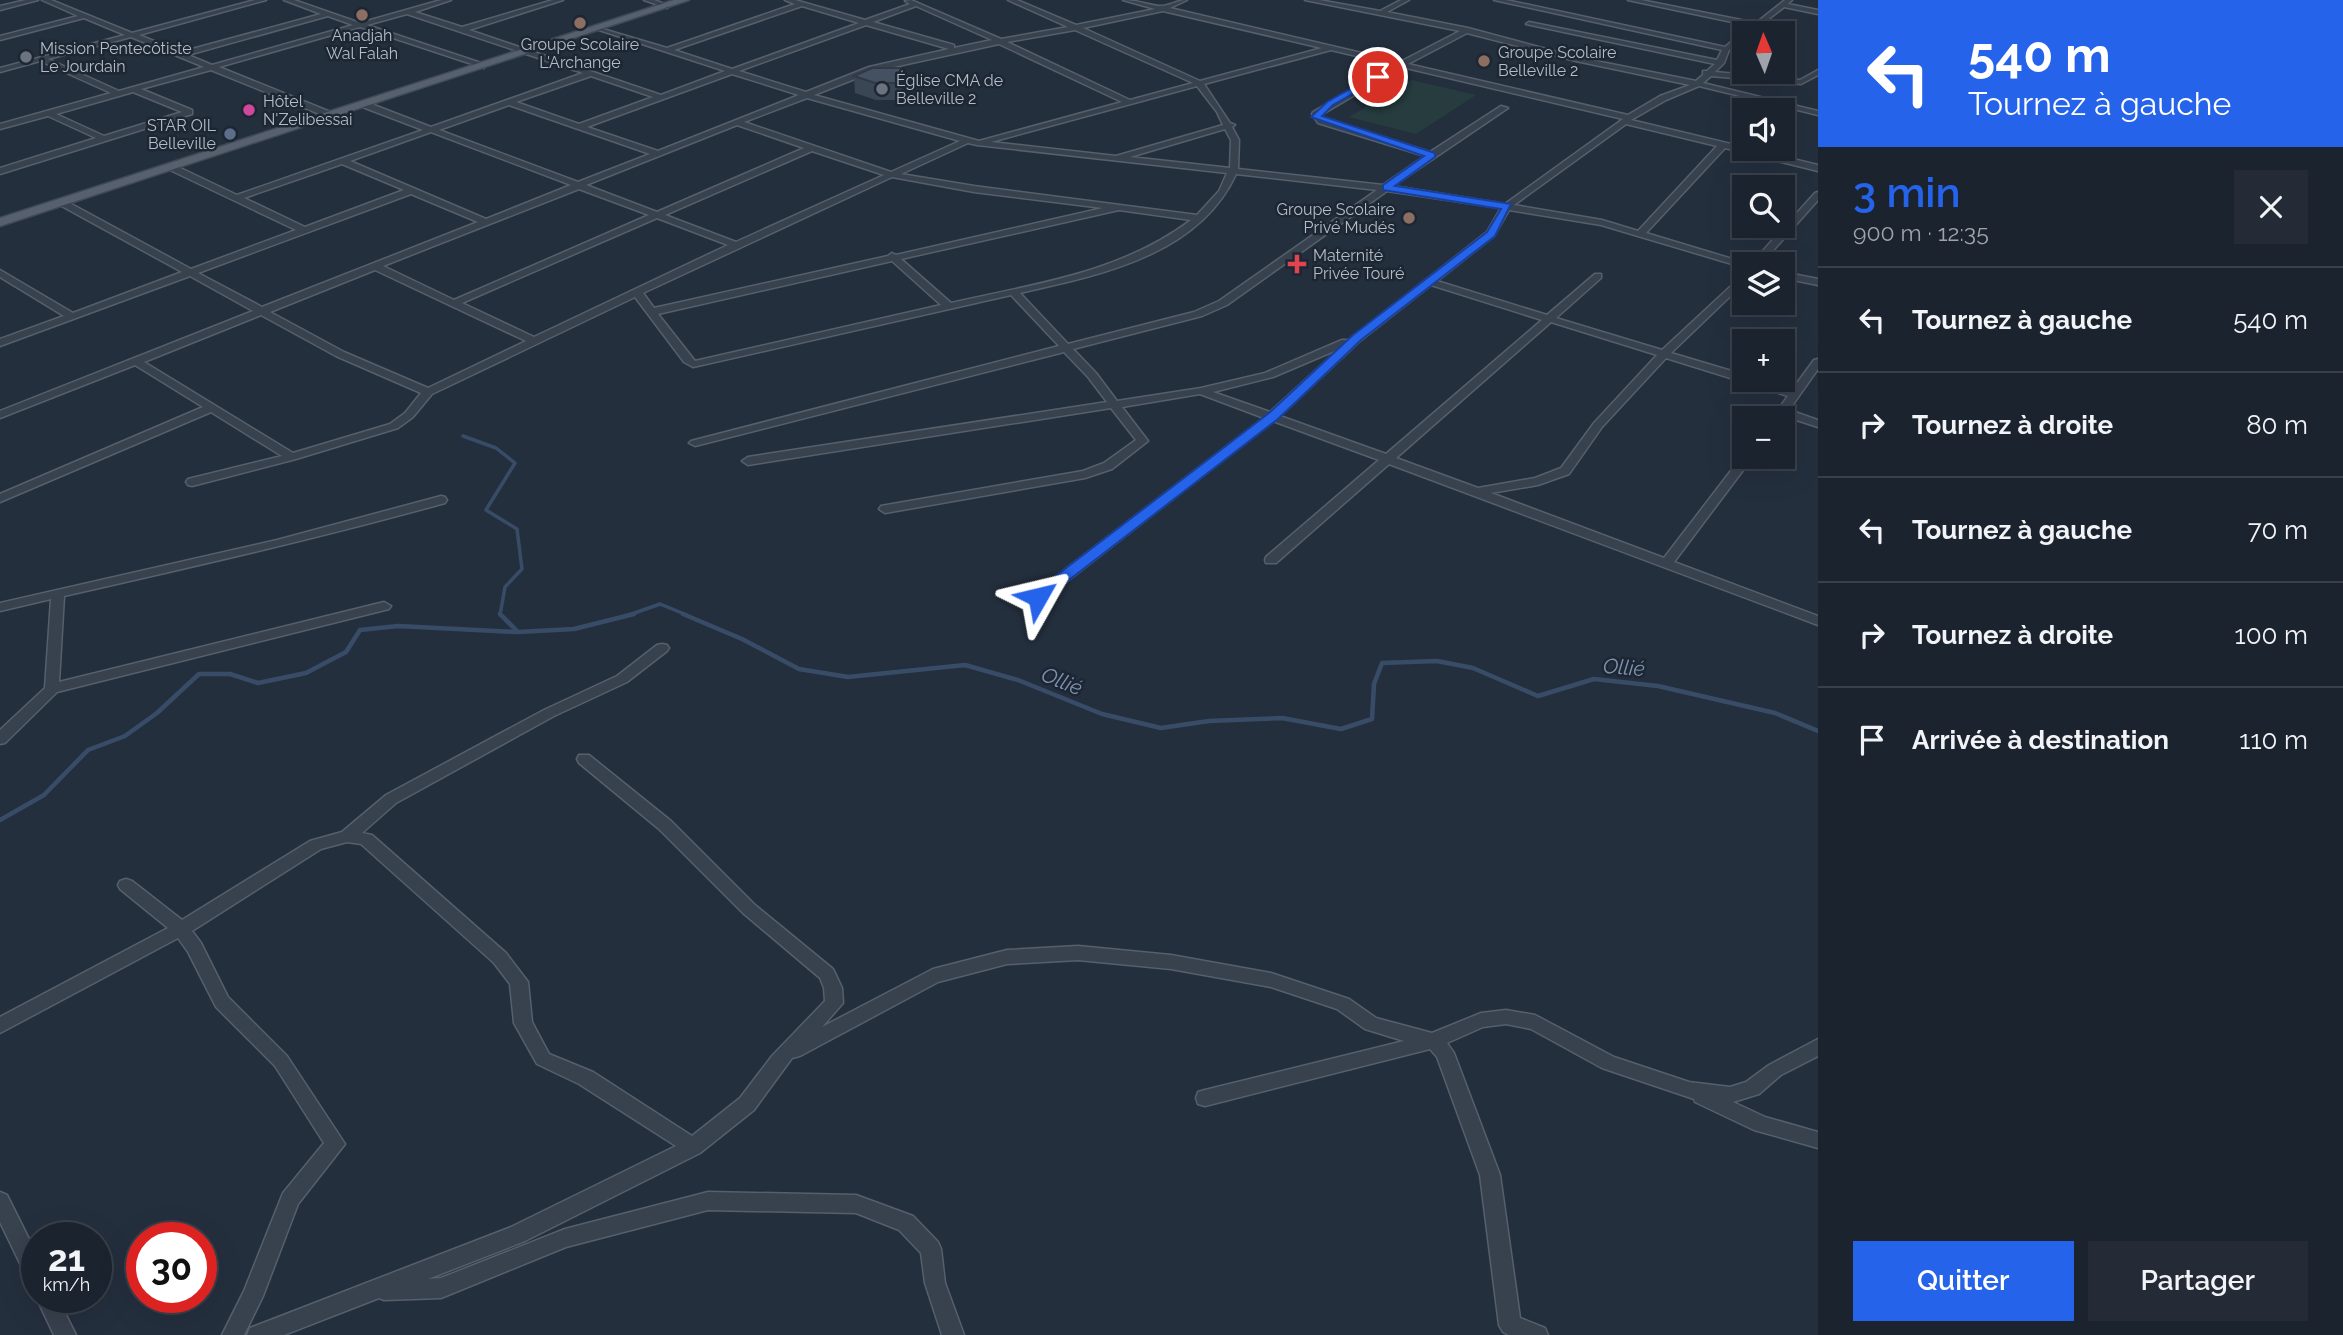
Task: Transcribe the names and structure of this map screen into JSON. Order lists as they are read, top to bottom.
{
  "water": ["Ollié"],
  "places": {
    "other": [
      "Anadjah Wal Falah",
      "Groupe Scolaire L'Archange",
      "Mission Pentecôtiste Le Jourdain",
      "Groupe Scolaire Belleville 2",
      "Église CMA de Belleville 2",
      "Hôtel N'Zelibessai",
      "STAR OIL Belleville",
      "Groupe Scolaire Privé Mudés"
    ],
    "health": ["Maternité Privée Touré"]
  },
  "north": "top",
  "page": {
    "turn": ["540 m", "Tournez à gauche"],
    "map_buttons": ["+", "−"],
    "heading": ["3 min", "900 m · 12:35"],
    "list": [
      {
        "name": "Tournez à gauche",
        "value": "540 m"
      },
      {
        "name": "Tournez à droite",
        "value": "80 m"
      },
      {
        "name": "Tournez à gauche",
        "value": "70 m"
      },
      {
        "name": "Tournez à droite",
        "value": "100 m"
      },
      {
        "name": "Arrivée à destination",
        "value": "110 m"
      }
    ],
    "speed": "21 km/h",
    "limit": "30",
    "buttons": ["Quitter", "Partager"]
  }
}
